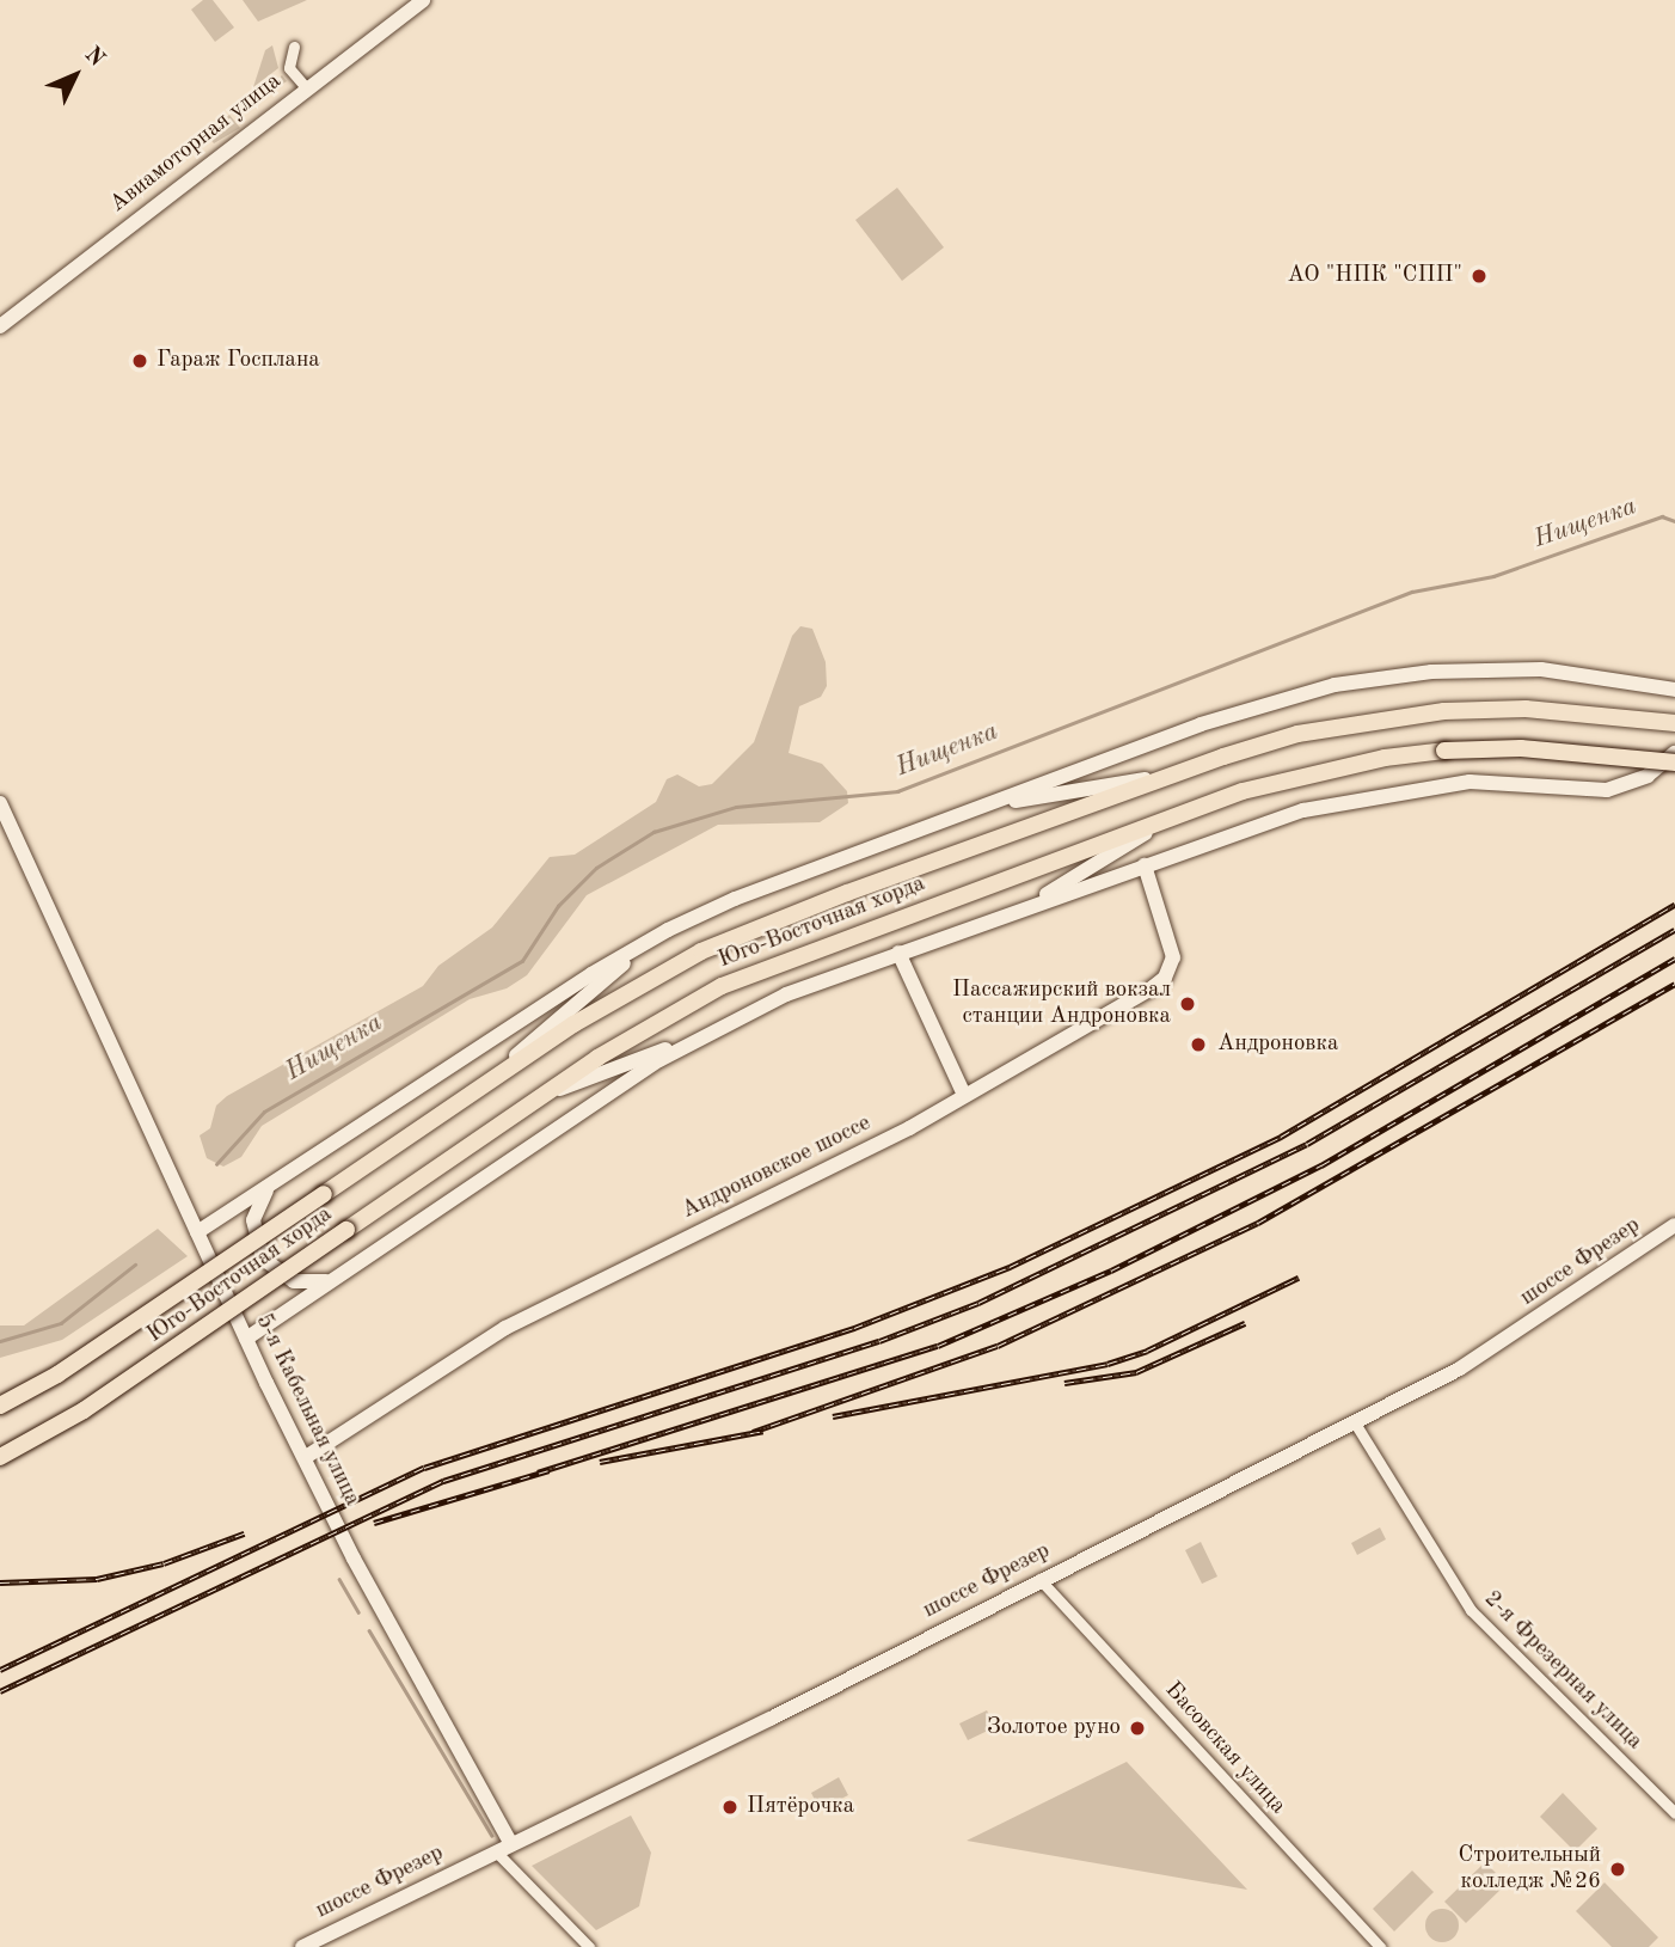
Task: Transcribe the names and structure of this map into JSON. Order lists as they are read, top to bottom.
{
  "streets": {
    "main road": ["Юго-Восточная хорда"],
    "street": [
      "Авиамоторная улица",
      "Андроновское шоссе",
      "шоссе Фрезер",
      "5-я Кабельная улица",
      "2-я Фрезерная улица",
      "Басовская улица"
    ]
  },
  "crossings": [
    ["Андроновское шоссе", "5-я Кабельная улица"],
    ["шоссе Фрезер", "5-я Кабельная улица"],
    ["шоссе Фрезер", "2-я Фрезерная улица"],
    ["шоссе Фрезер", "Басовская улица"]
  ],
  "water": ["Нищенка"],
  "places": [
    "АО \"НПК \"СПП\"",
    "Гараж Госплана",
    "Пассажирский вокзал станции Андроновка",
    "Андроновка",
    "Золотое руно",
    "Пятёрочка",
    "Строительный колледж №26"
  ],
  "north": "top right"
}
